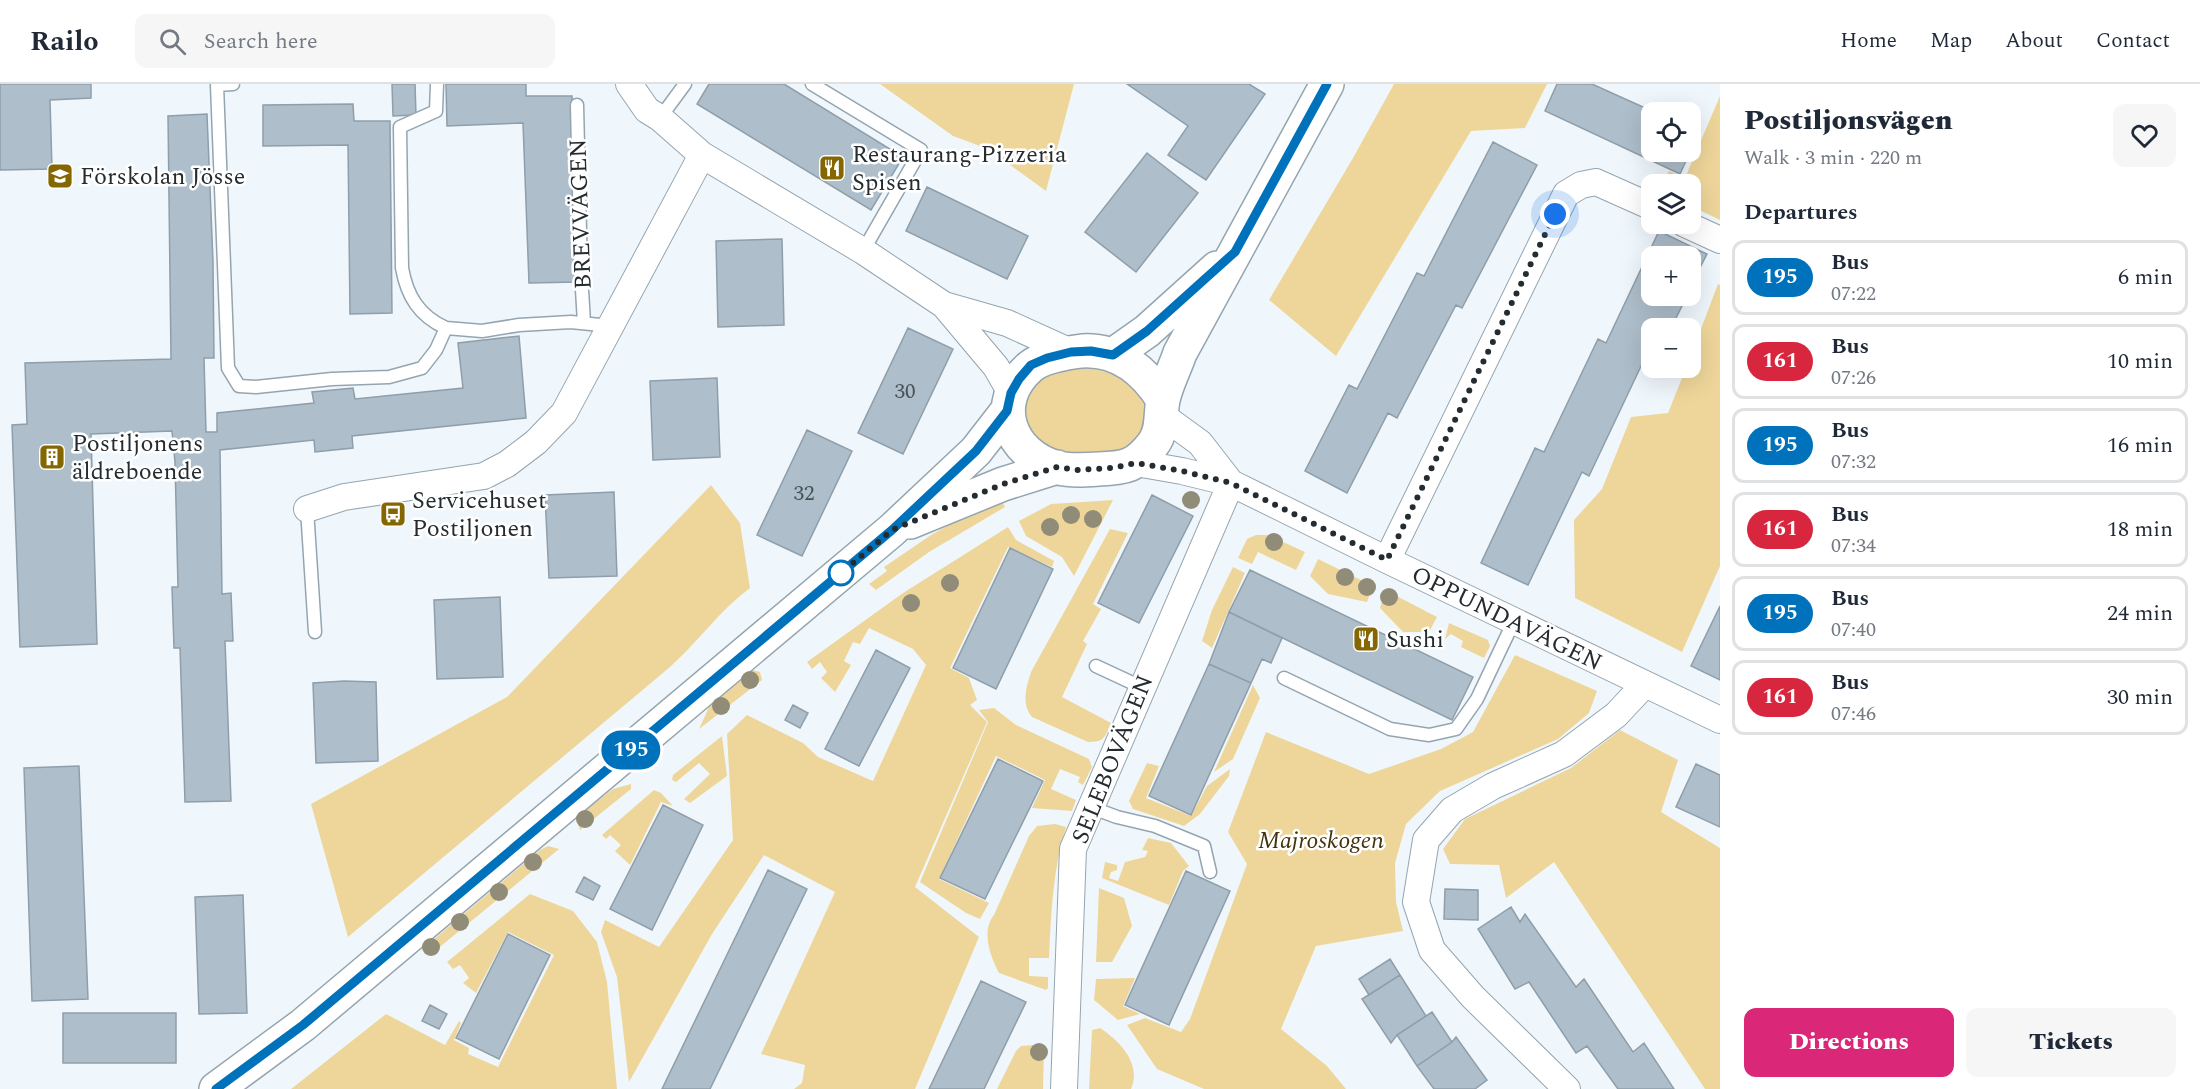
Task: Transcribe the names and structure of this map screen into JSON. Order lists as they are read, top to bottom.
{
  "streets": {
    "street": ["BREVVÄGEN", "OPPUNDAVÄGEN", "SELEBOVÄGEN"]
  },
  "crossings": [
    ["OPPUNDAVÄGEN", "SELEBOVÄGEN"]
  ],
  "parks": ["Majroskogen"],
  "places": {
    "restaurant": ["Restaurang-Pizzeria Spisen", "Sushi"],
    "school or university": ["Förskolan Jösse"],
    "building": ["Postiljonens äldreboende"],
    "bus stop": ["Servicehuset Postiljonen"]
  },
  "lines": ["bus line 195"],
  "house_numbers": ["30", "32"],
  "page": {
    "header": "Railo",
    "search": "Search here",
    "nav": [
      "Home",
      "Map",
      "About",
      "Contact"
    ],
    "on_map": "195",
    "heading": [
      ["Postiljonsvägen", "Walk · 3 min · 220 m"],
      "Departures"
    ],
    "map_buttons": ["+", "−"],
    "list": [
      {
        "mark": "195",
        "name": "Bus",
        "note": "07:22",
        "value": "6 min"
      },
      {
        "mark": "161",
        "name": "Bus",
        "note": "07:26",
        "value": "10 min"
      },
      {
        "mark": "195",
        "name": "Bus",
        "note": "07:32",
        "value": "16 min"
      },
      {
        "mark": "161",
        "name": "Bus",
        "note": "07:34",
        "value": "18 min"
      },
      {
        "mark": "195",
        "name": "Bus",
        "note": "07:40",
        "value": "24 min"
      },
      {
        "mark": "161",
        "name": "Bus",
        "note": "07:46",
        "value": "30 min"
      }
    ],
    "buttons": ["Directions", "Tickets"]
  }
}
